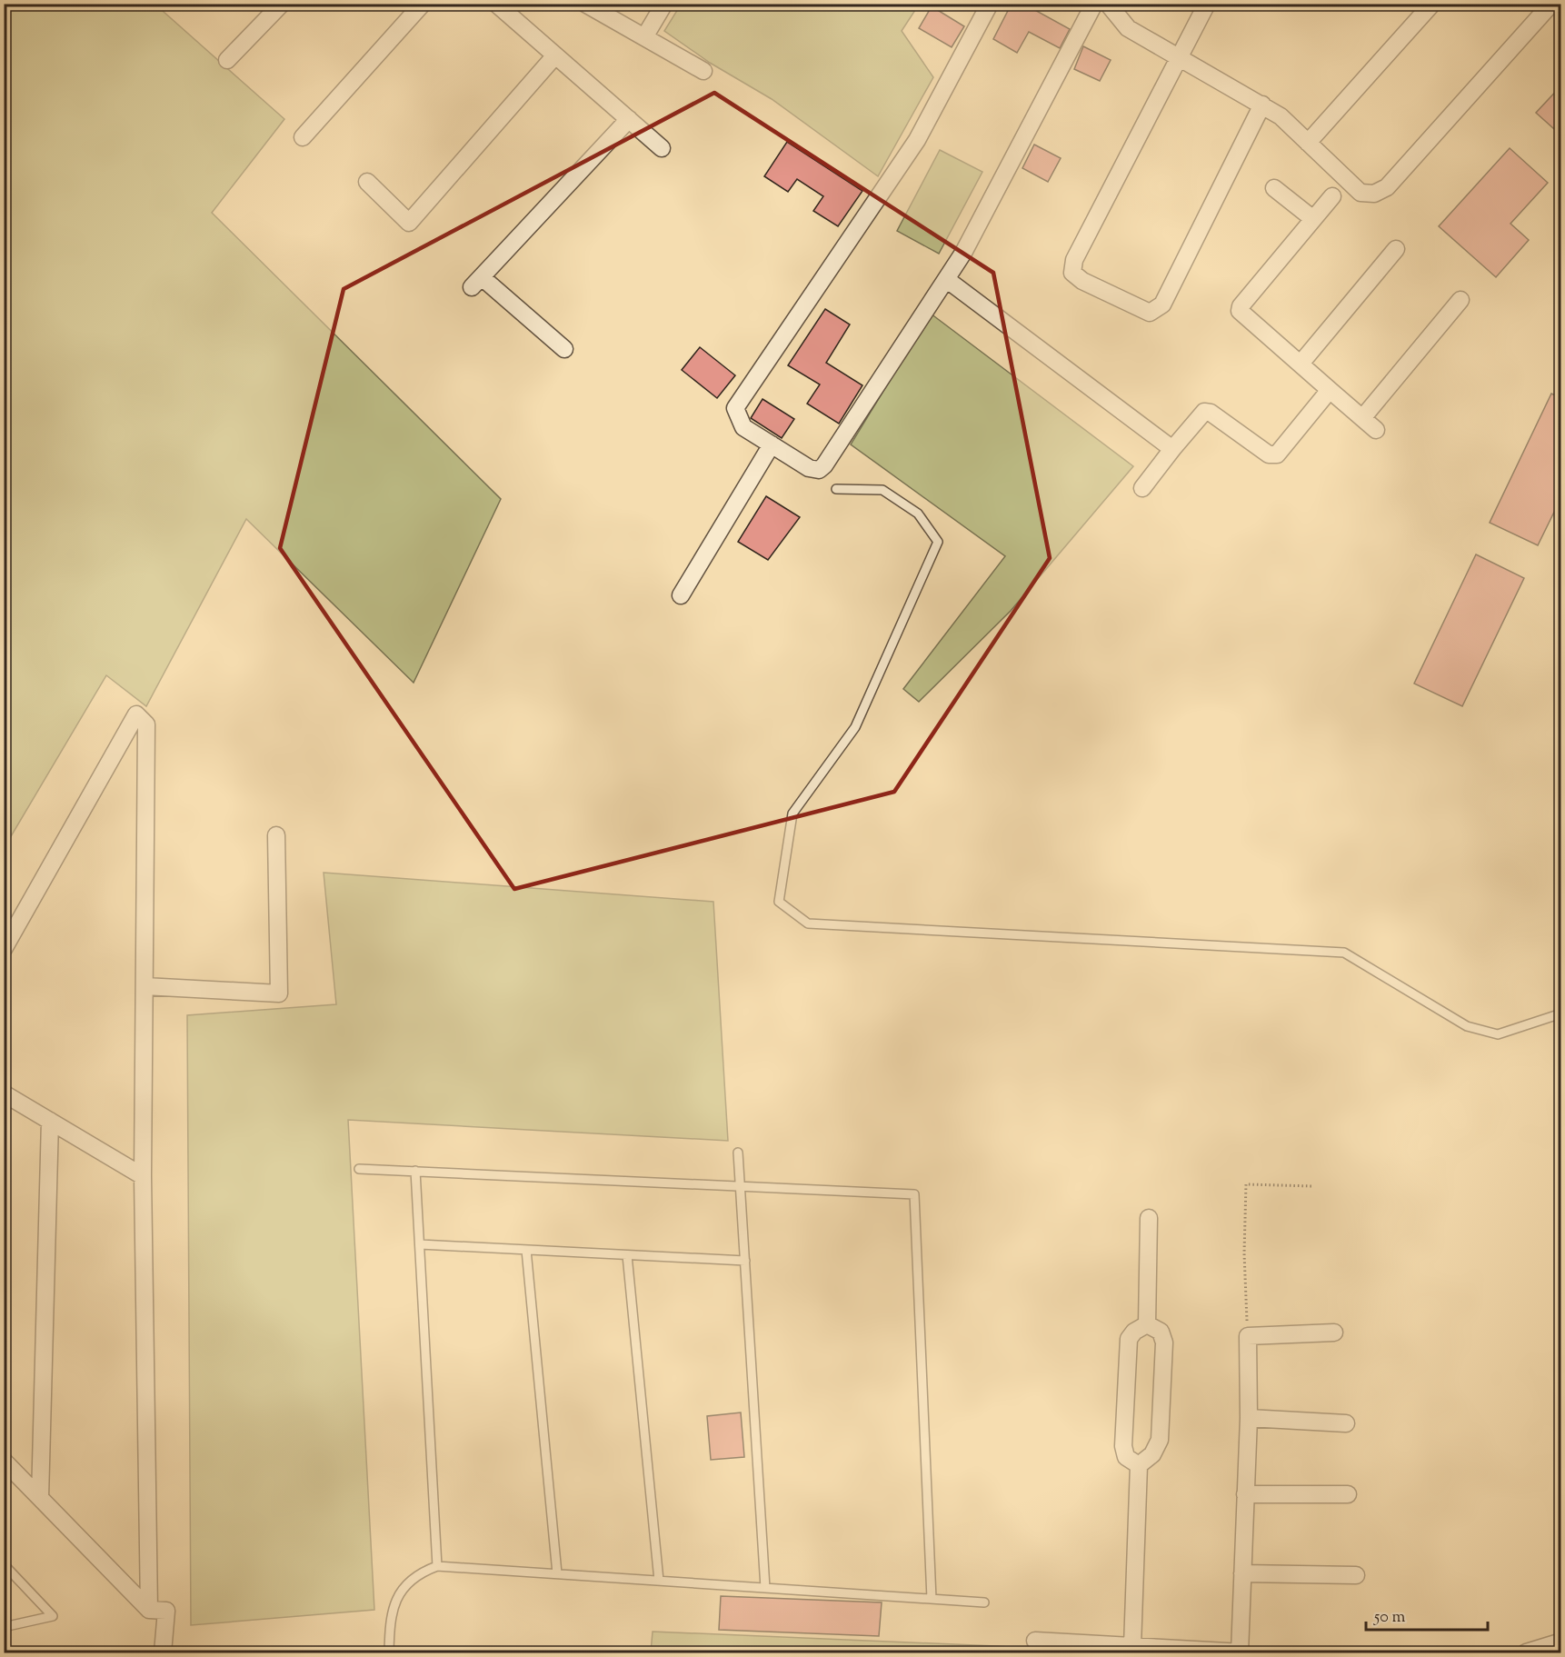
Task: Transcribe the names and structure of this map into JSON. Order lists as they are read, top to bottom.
{
  "scale_bar": "50 m"
}
